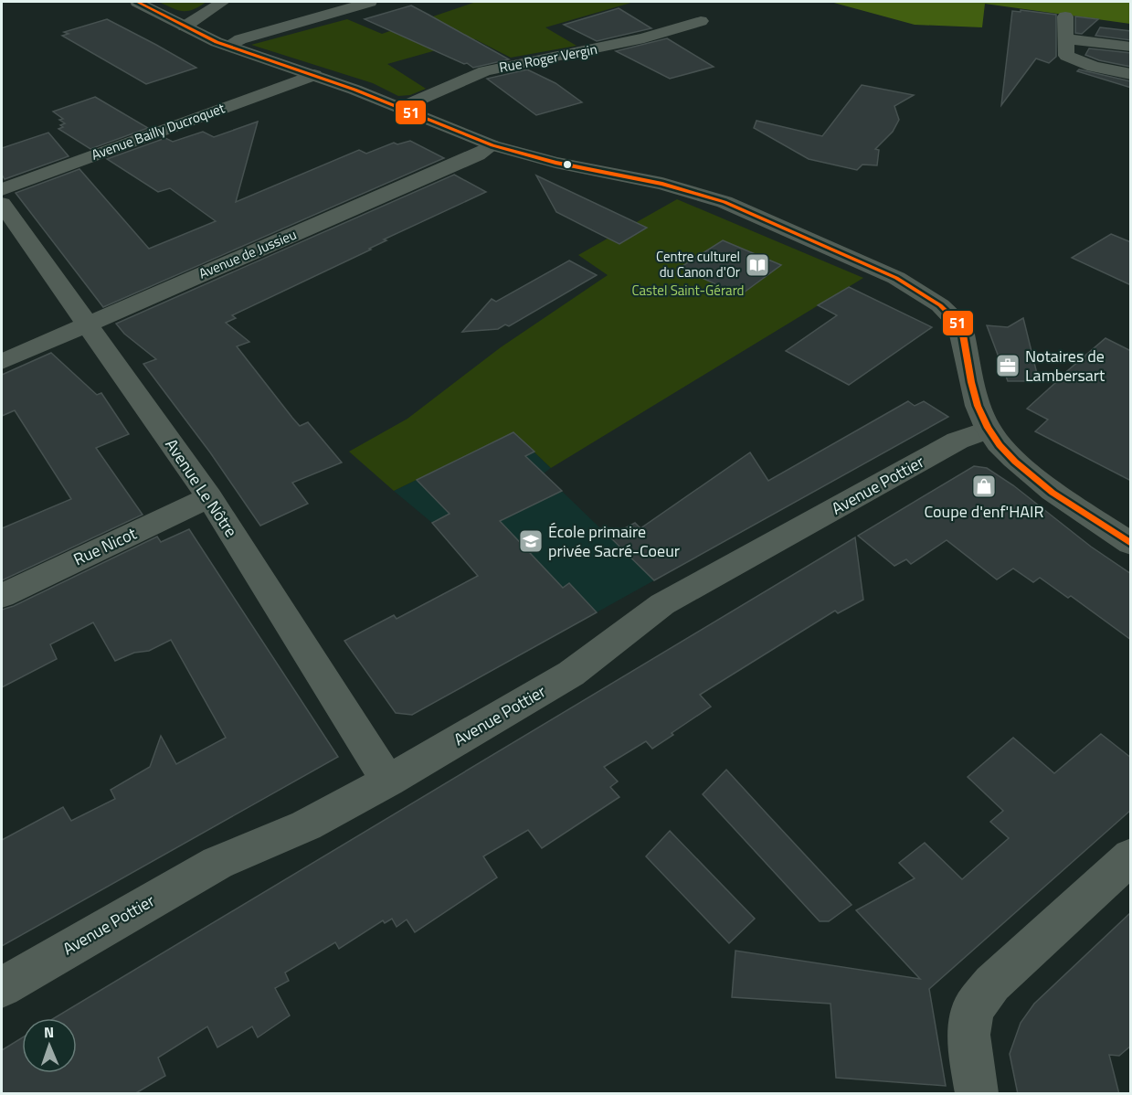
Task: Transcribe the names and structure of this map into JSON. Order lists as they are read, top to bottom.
{
  "streets": {
    "street": [
      "Rue Roger Vergin",
      "Avenue Bailly Ducroquet",
      "Avenue de Jussieu",
      "Avenue Pottier",
      "Avenue Le Nôtre",
      "Rue Nicot"
    ]
  },
  "crossings": [
    ["Avenue de Jussieu", "Avenue Le Nôtre"],
    ["Avenue Pottier", "Avenue Le Nôtre"],
    ["Avenue Le Nôtre", "Rue Nicot"]
  ],
  "parks": ["Castel Saint-Gérard"],
  "places": {
    "library": ["Centre culturel du Canon d'Or"],
    "office": ["Notaires de Lambersart"],
    "shop": ["Coupe d'enf'HAIR"],
    "school or university": ["École primaire privée Sacré-Coeur"]
  },
  "lines": ["transit line 51"],
  "north": "top"
}
